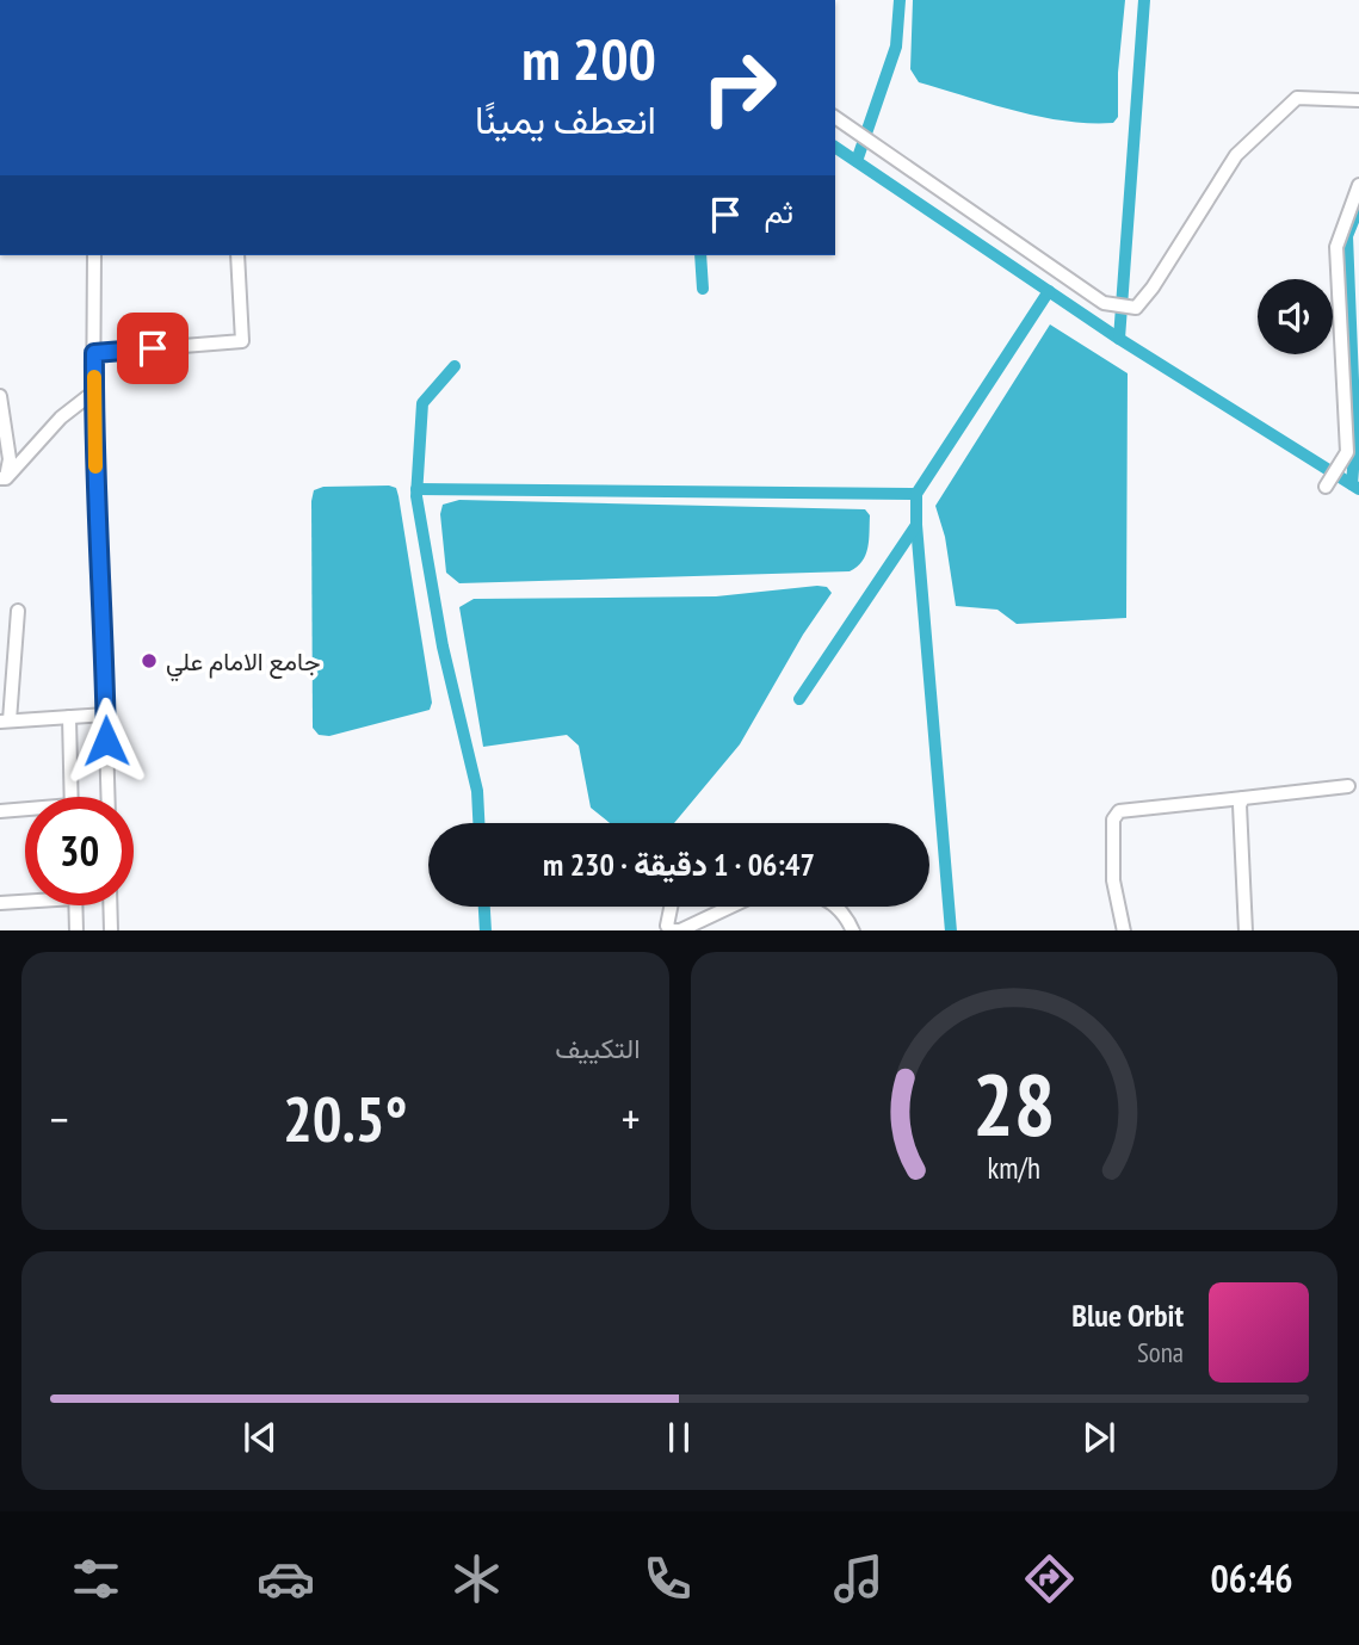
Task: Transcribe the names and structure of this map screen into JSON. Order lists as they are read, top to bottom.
{
  "places": ["جامع اﻻمام علي"],
  "page": {
    "turn": ["200 m", "انعطف يمينًا"],
    "then": "ثم",
    "limit": "30",
    "trip": "06:47 · 1 دقيقة · 230 m",
    "tile": "التكييف",
    "heat": ["−", "20.5°", "+"],
    "song": ["Blue Orbit", "Sona"],
    "tabs": "06:46",
    "gauge": ["28", "km/h"]
  }
}
